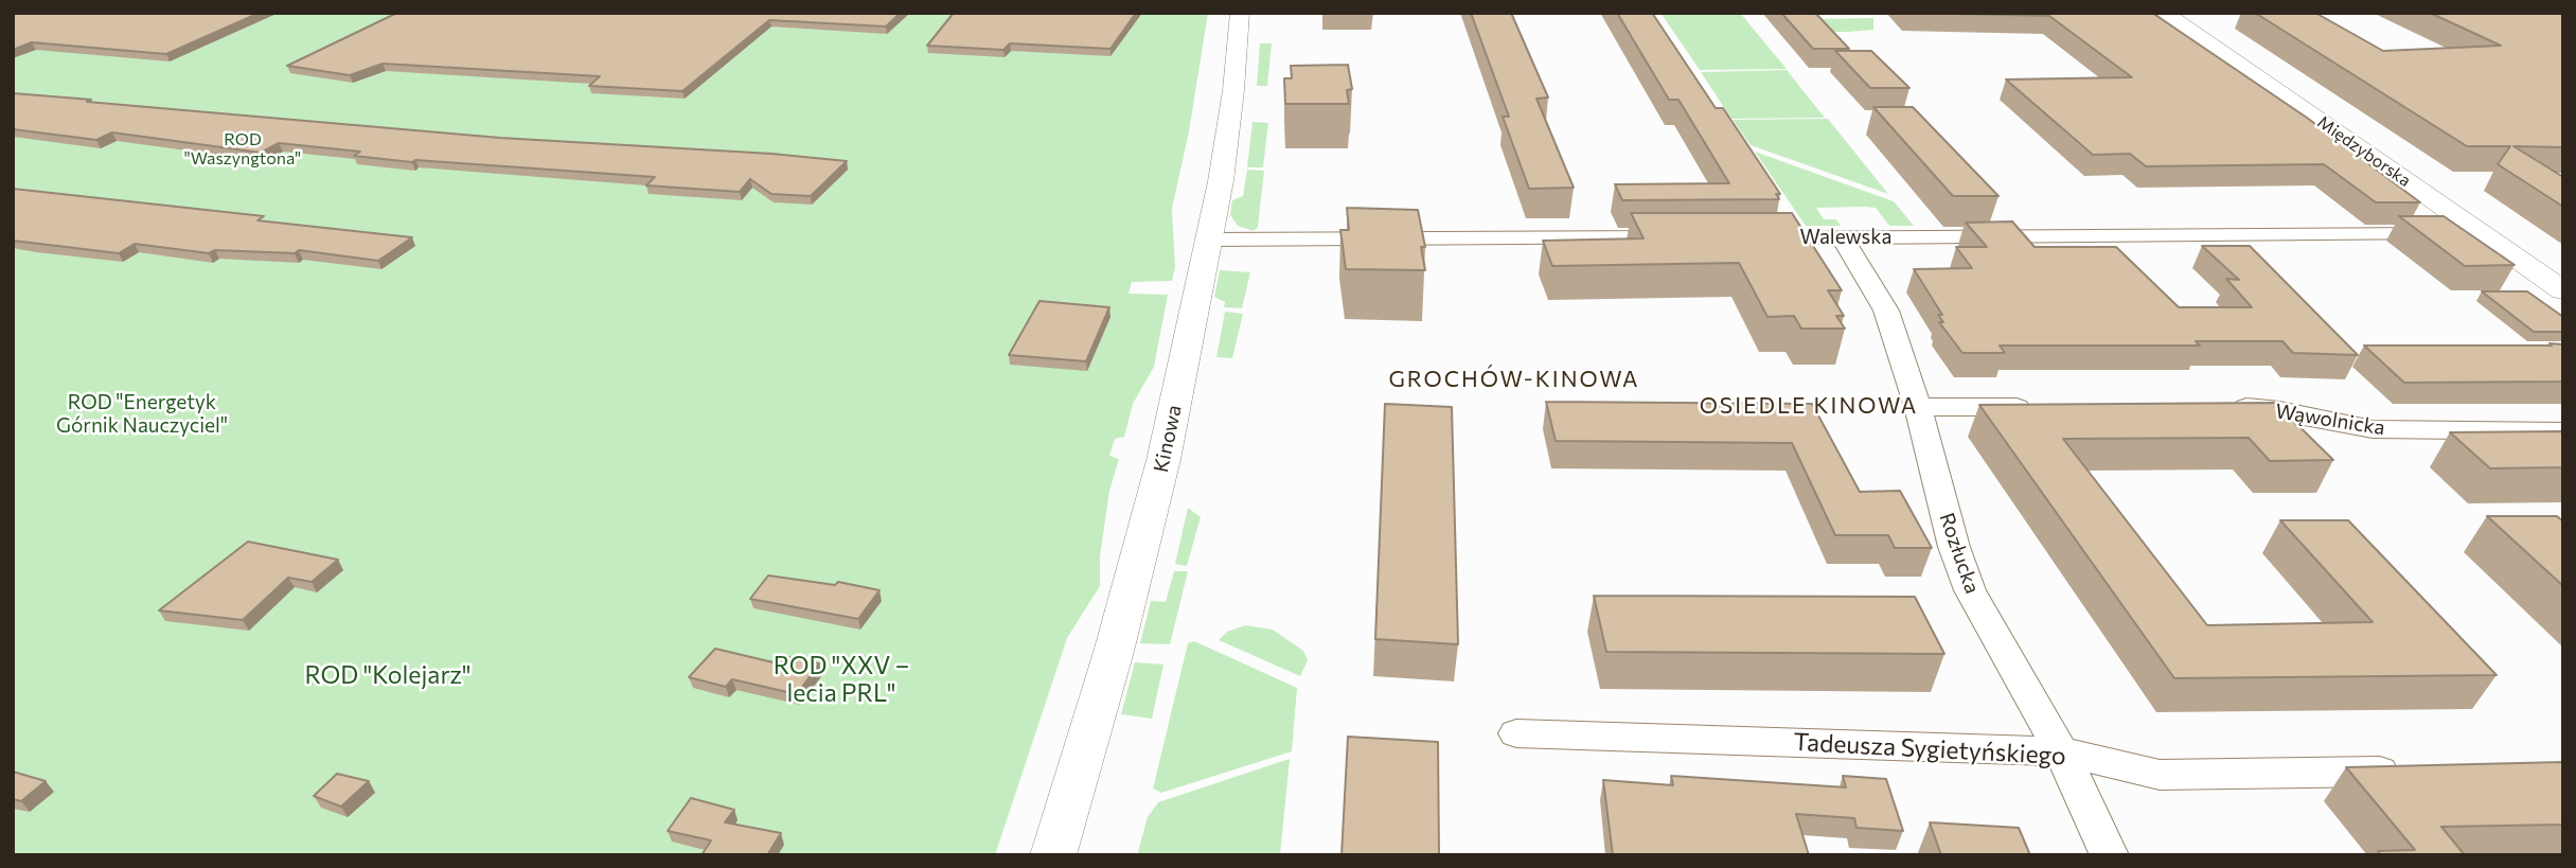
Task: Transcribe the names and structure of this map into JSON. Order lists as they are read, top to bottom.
{
  "streets": {
    "street": [
      "Międzyborska",
      "Walewska",
      "Wąwolnicka",
      "Kinowa",
      "Rozłucka",
      "Tadeusza Sygietyńskiego"
    ]
  },
  "crossings": [
    ["Międzyborska", "Walewska"],
    ["Walewska", "Rozłucka"],
    ["Rozłucka", "Tadeusza Sygietyńskiego"]
  ],
  "districts": ["GROCHÓW-KINOWA", "OSIEDLE KINOWA"],
  "parks": [
    "ROD \"Waszyngtona\"",
    "ROD \"Energetyk Górnik Nauczyciel\"",
    "ROD \"XXV – lecia PRL\"",
    "ROD \"Kolejarz\""
  ]
}
